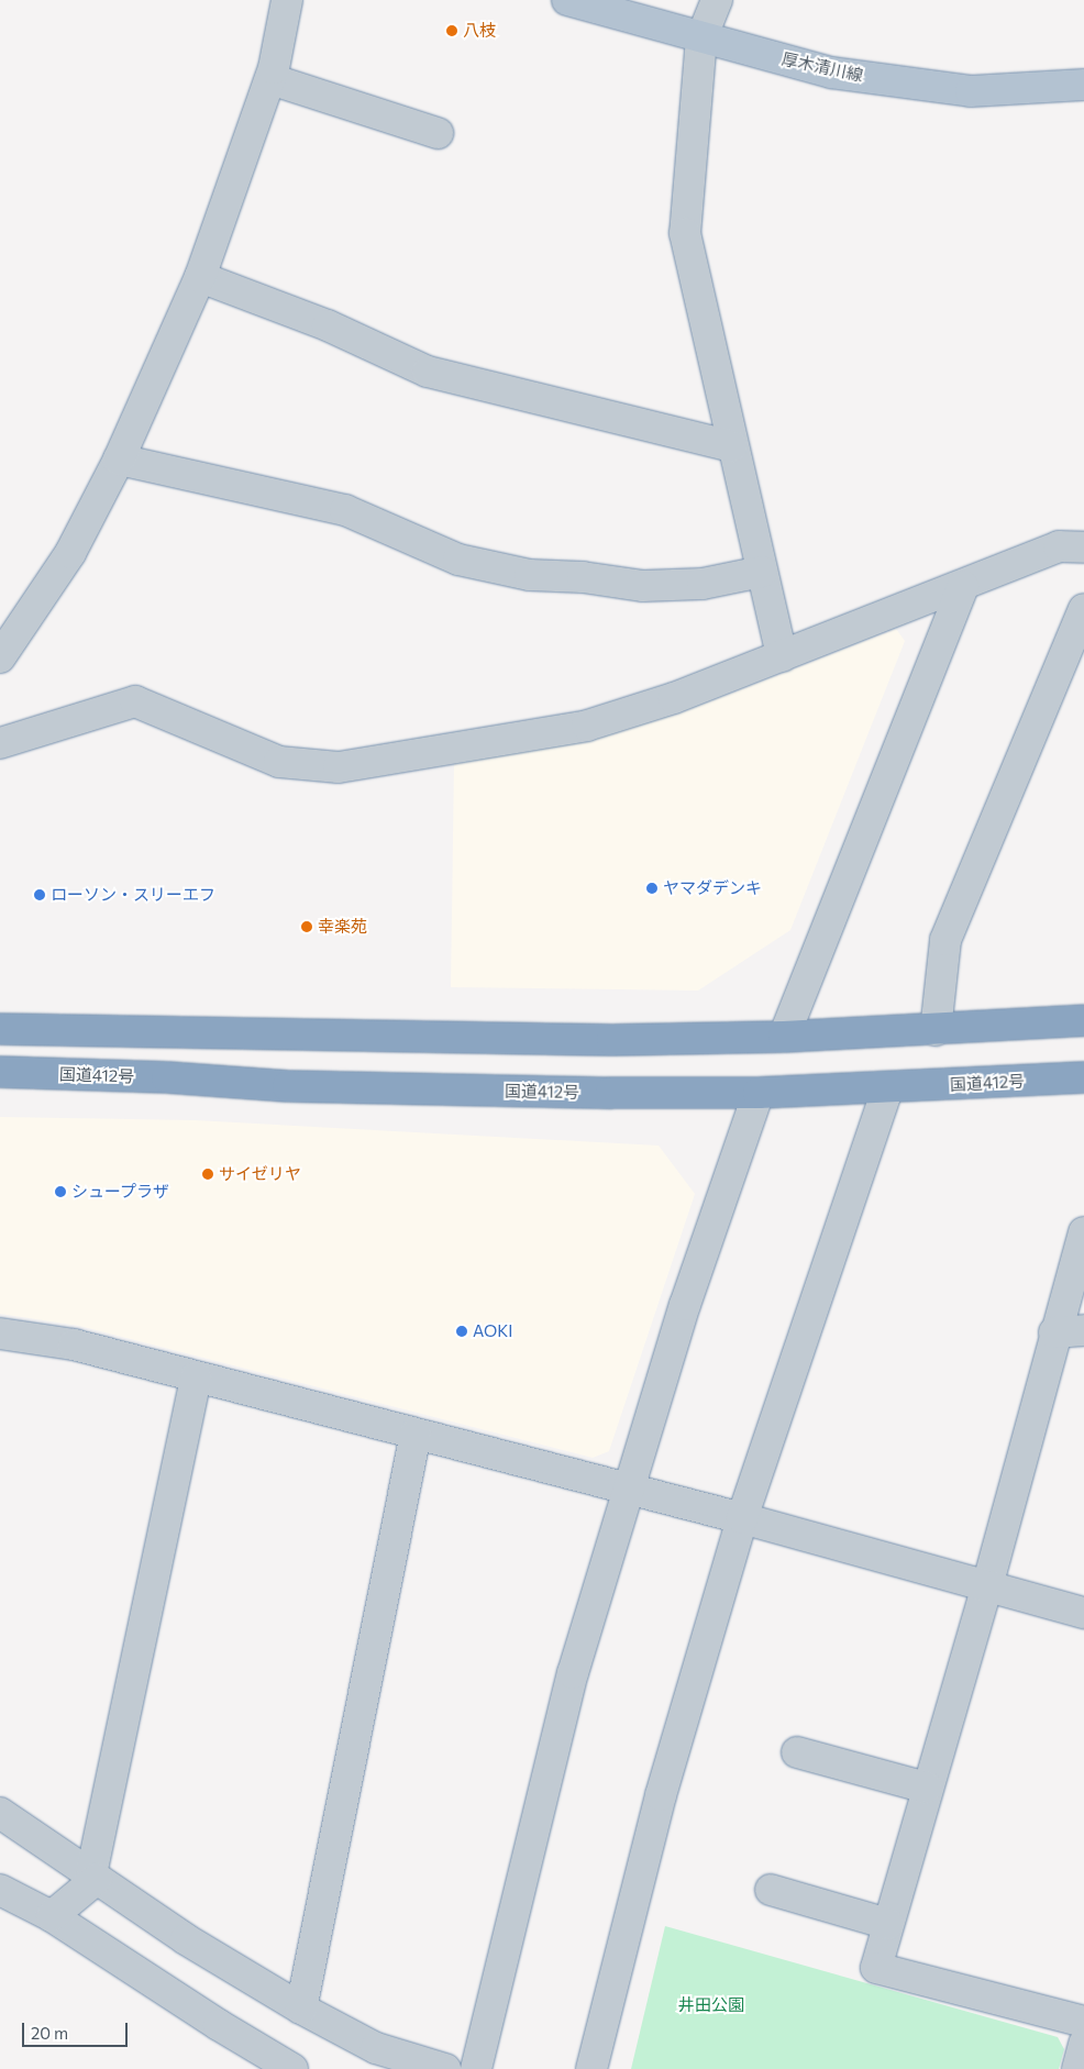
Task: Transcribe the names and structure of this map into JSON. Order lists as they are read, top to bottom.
{
  "streets": {
    "highway": ["国道412号"],
    "main road": ["厚木清川線"]
  },
  "parks": ["井田公園"],
  "places": [
    "八枝",
    "ヤマダデンキ",
    "ローソン・スリーエフ",
    "幸楽苑",
    "サイゼリヤ",
    "シュープラザ",
    "AOKI"
  ],
  "scale_bar": "20 m"
}
